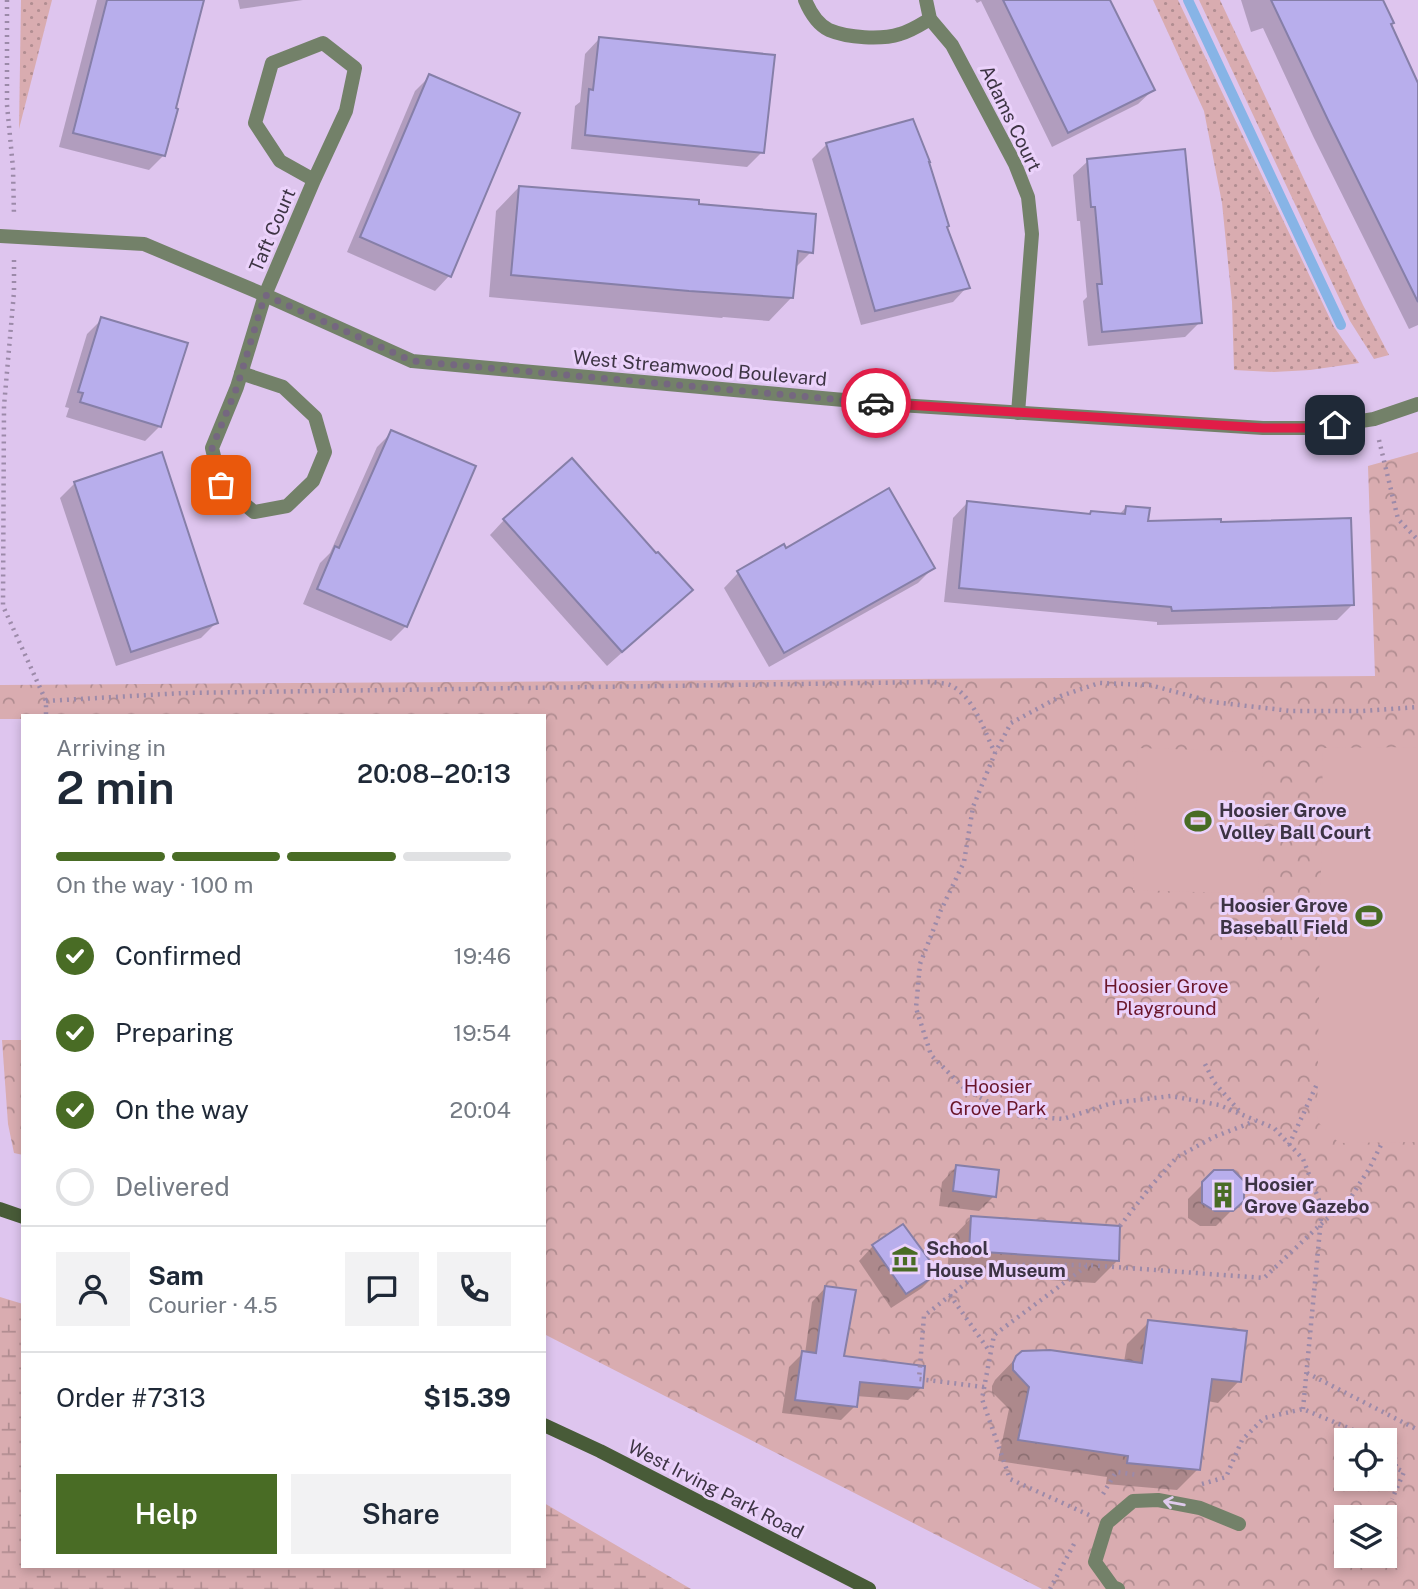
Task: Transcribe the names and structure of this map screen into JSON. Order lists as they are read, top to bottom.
{
  "streets": {
    "main road": ["West Irving Park Road"],
    "street": ["Adams Court", "Taft Court", "West Streamwood Boulevard"]
  },
  "crossings": [
    ["Adams Court", "West Streamwood Boulevard"],
    ["Taft Court", "West Streamwood Boulevard"]
  ],
  "parks": ["Hoosier Grove Playground", "Hoosier Grove Park"],
  "places": {
    "sports": ["Hoosier Grove Volley Ball Court", "Hoosier Grove Baseball Field"],
    "building": ["Hoosier Grove Gazebo"],
    "museum": ["School House Museum"]
  },
  "page": {
    "heading": ["2 min", "Arriving in", "20:08–20:13"],
    "panel": [
      "Sam",
      "Courier · 4.5",
      "Order #7313",
      "$15.39"
    ],
    "bar": "On the way · 100 m",
    "list": [
      ["Confirmed", "19:46"],
      ["Preparing", "19:54"],
      ["On the way", "20:04"],
      "Delivered"
    ],
    "buttons": ["Help", "Share"]
  }
}
